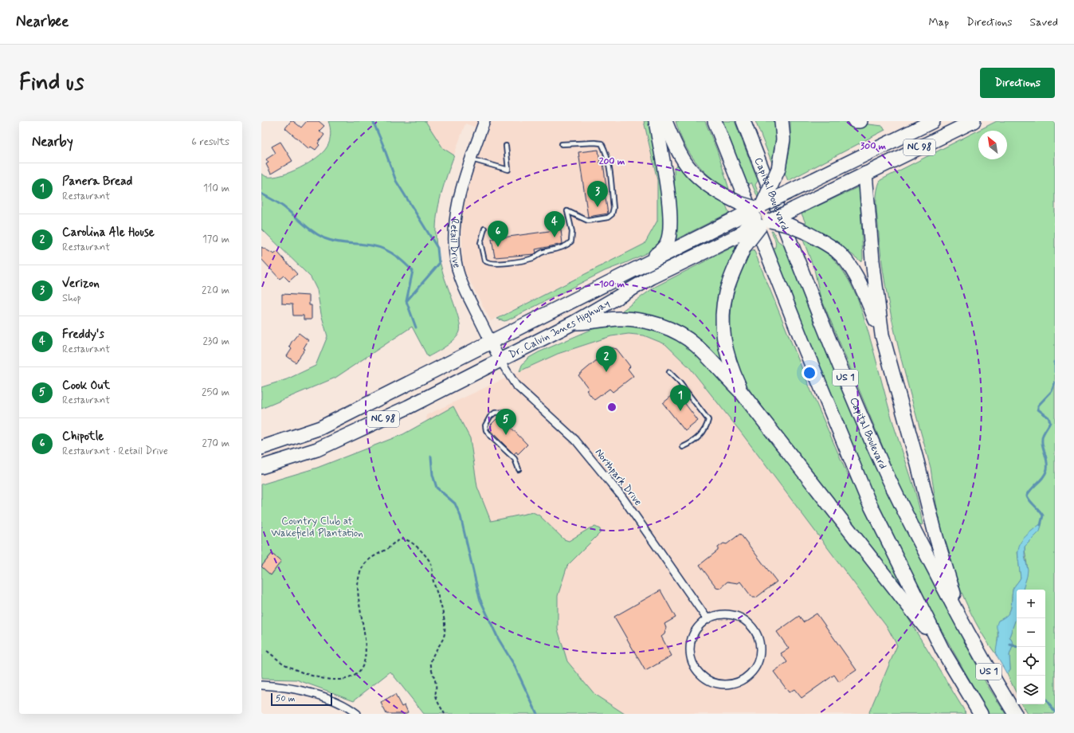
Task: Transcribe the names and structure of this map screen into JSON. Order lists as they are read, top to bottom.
{
  "streets": {
    "highway": [
      "NC 98",
      "Capital Boulevard",
      "Dr. Calvin Jones Highway",
      "US 1"
    ],
    "street": ["Retail Drive", "Northpark Drive"]
  },
  "crossings": [
    ["NC 98", "Dr. Calvin Jones Highway"],
    ["Retail Drive", "Dr. Calvin Jones Highway"],
    ["Retail Drive", "Northpark Drive"],
    ["Dr. Calvin Jones Highway", "Northpark Drive"]
  ],
  "parks": ["Country Club at Wakefield Plantation"],
  "scale_bar": "50 m",
  "north": "top left",
  "page": {
    "header": "Nearbee",
    "nav": ["Map", "Directions", "Saved"],
    "buttons": "Directions",
    "title": "Find us",
    "heading": ["Nearby", "6 results"],
    "list": [
      {
        "mark": "1",
        "name": "Panera Bread",
        "note": "Restaurant",
        "value": "110 m"
      },
      {
        "mark": "2",
        "name": "Carolina Ale House",
        "note": "Restaurant",
        "value": "170 m"
      },
      {
        "mark": "3",
        "name": "Verizon",
        "note": "Shop",
        "value": "220 m"
      },
      {
        "mark": "4",
        "name": "Freddy's",
        "note": "Restaurant",
        "value": "230 m"
      },
      {
        "mark": "5",
        "name": "Cook Out",
        "note": "Restaurant",
        "value": "250 m"
      },
      {
        "mark": "6",
        "name": "Chipotle",
        "note": "Restaurant · Retail Drive",
        "value": "270 m"
      }
    ],
    "pins": [
      "3",
      "4",
      "6",
      "2",
      "1",
      "5"
    ],
    "map_buttons": ["+", "−"],
    "scale": "50 m"
  },
  "rings": ["300 m", "200 m", "100 m"]
}
